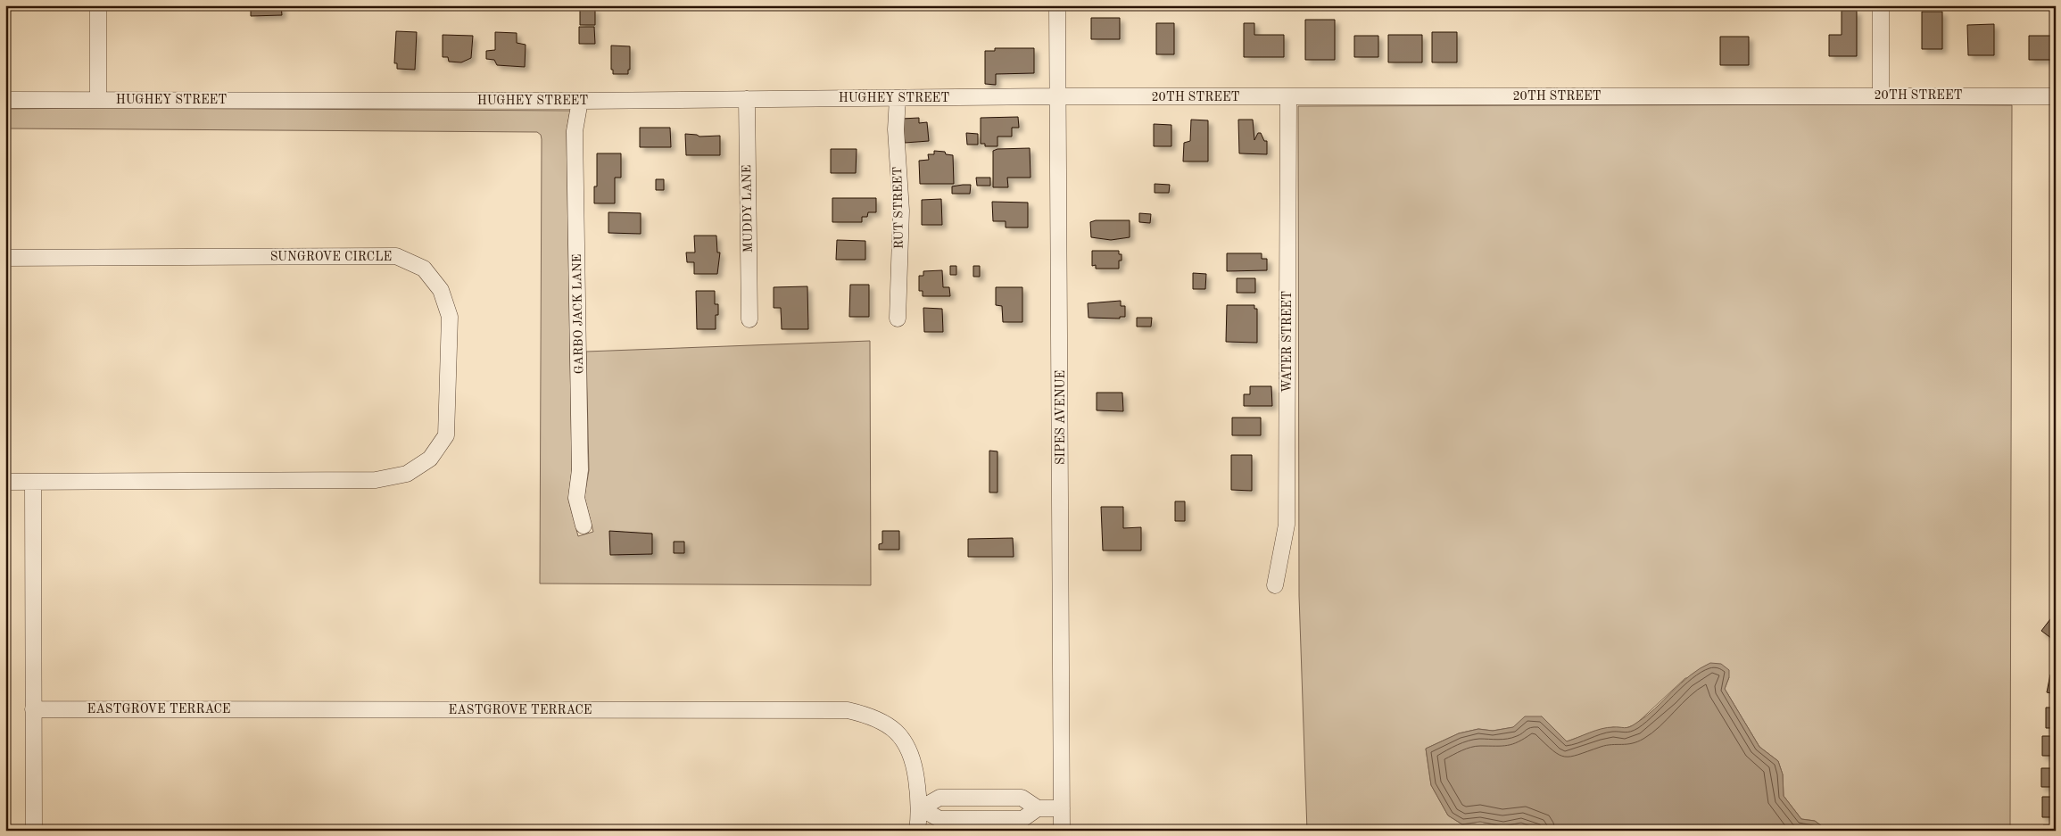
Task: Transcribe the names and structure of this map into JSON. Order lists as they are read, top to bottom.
{
  "streets": {
    "street": [
      "20TH STREET",
      "HUGHEY STREET",
      "RUT STREET",
      "MUDDY LANE",
      "SUNGROVE CIRCLE",
      "GARBO JACK LANE",
      "WATER STREET",
      "SIPES AVENUE",
      "EASTGROVE TERRACE"
    ]
  },
  "crossings": [
    ["20TH STREET", "HUGHEY STREET"],
    ["20TH STREET", "WATER STREET"],
    ["20TH STREET", "SIPES AVENUE"],
    ["HUGHEY STREET", "RUT STREET"],
    ["HUGHEY STREET", "MUDDY LANE"],
    ["HUGHEY STREET", "GARBO JACK LANE"],
    ["HUGHEY STREET", "SIPES AVENUE"]
  ]
}
